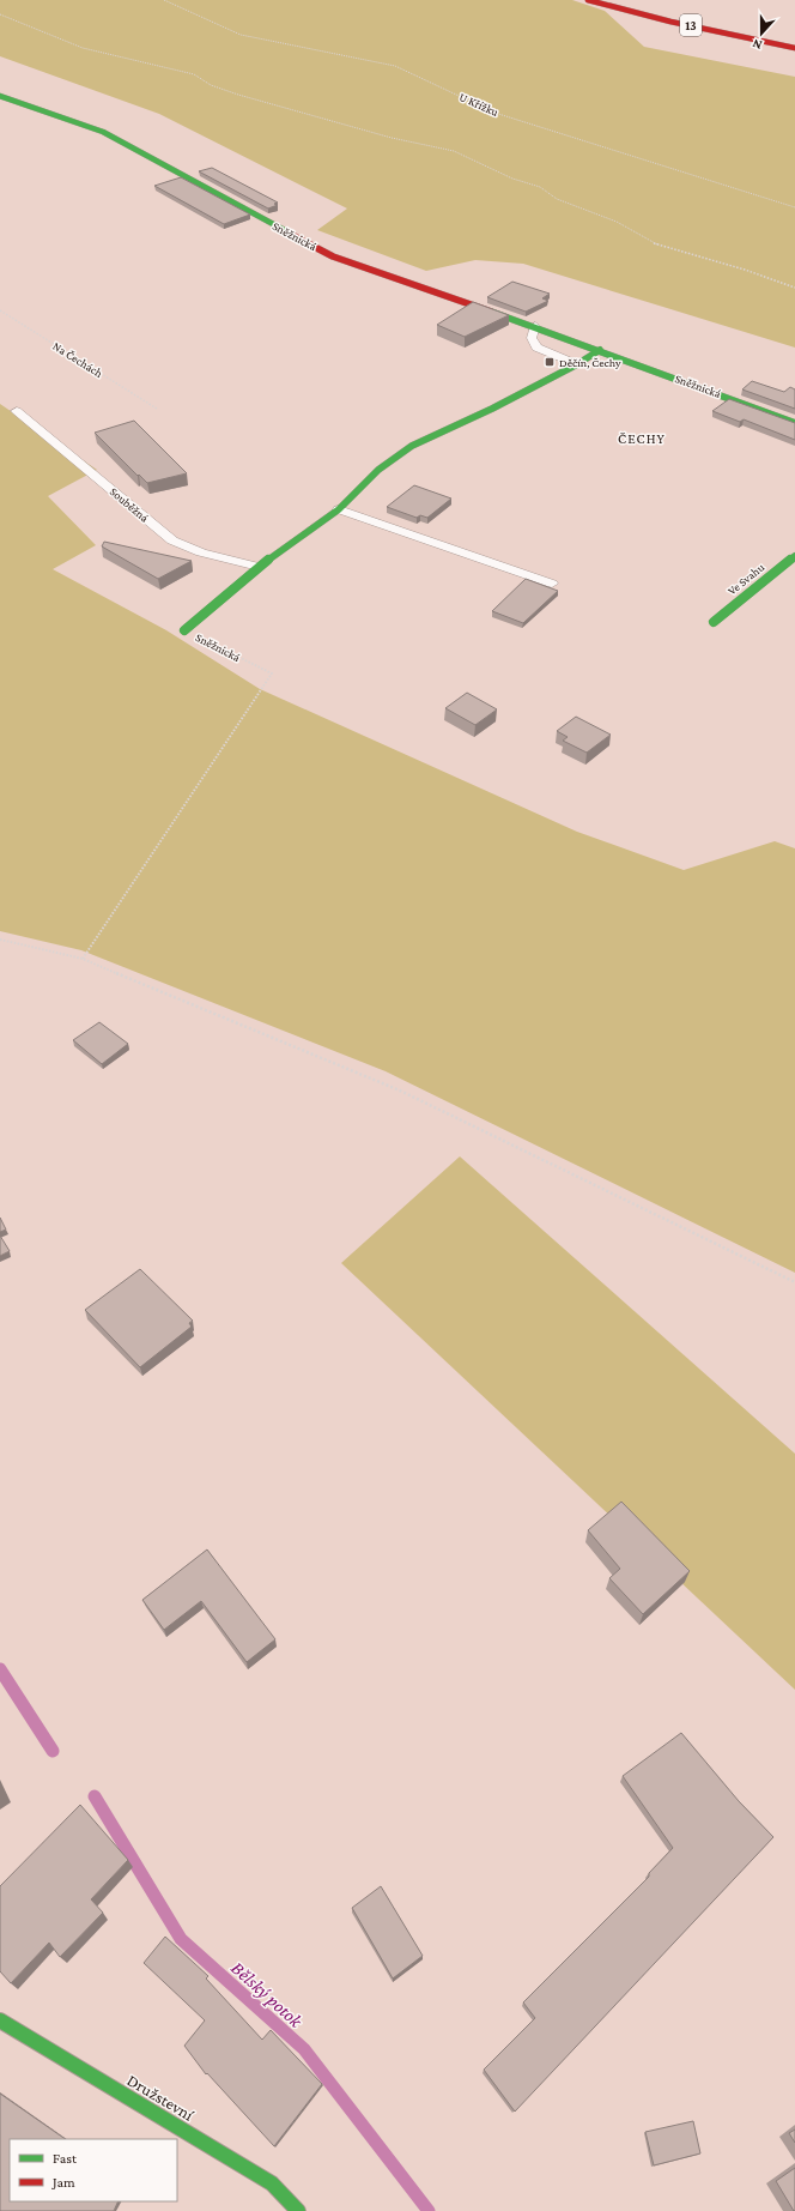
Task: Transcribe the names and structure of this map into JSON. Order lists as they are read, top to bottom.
{
  "streets": {
    "street": [
      "13",
      "Sněžnická",
      "Ve Svahu",
      "Družstevní"
    ],
    "lane": ["Souběžná"],
    "path": ["U Křížku", "Na Čechách"]
  },
  "crossings": [
    ["Sněžnická", "Souběžná"]
  ],
  "districts": ["ČECHY"],
  "water": ["Bělský potok"],
  "places": {
    "transit": ["Děčín, Čechy"]
  },
  "legend": ["Fast", "Jam"],
  "north": "bottom"
}
